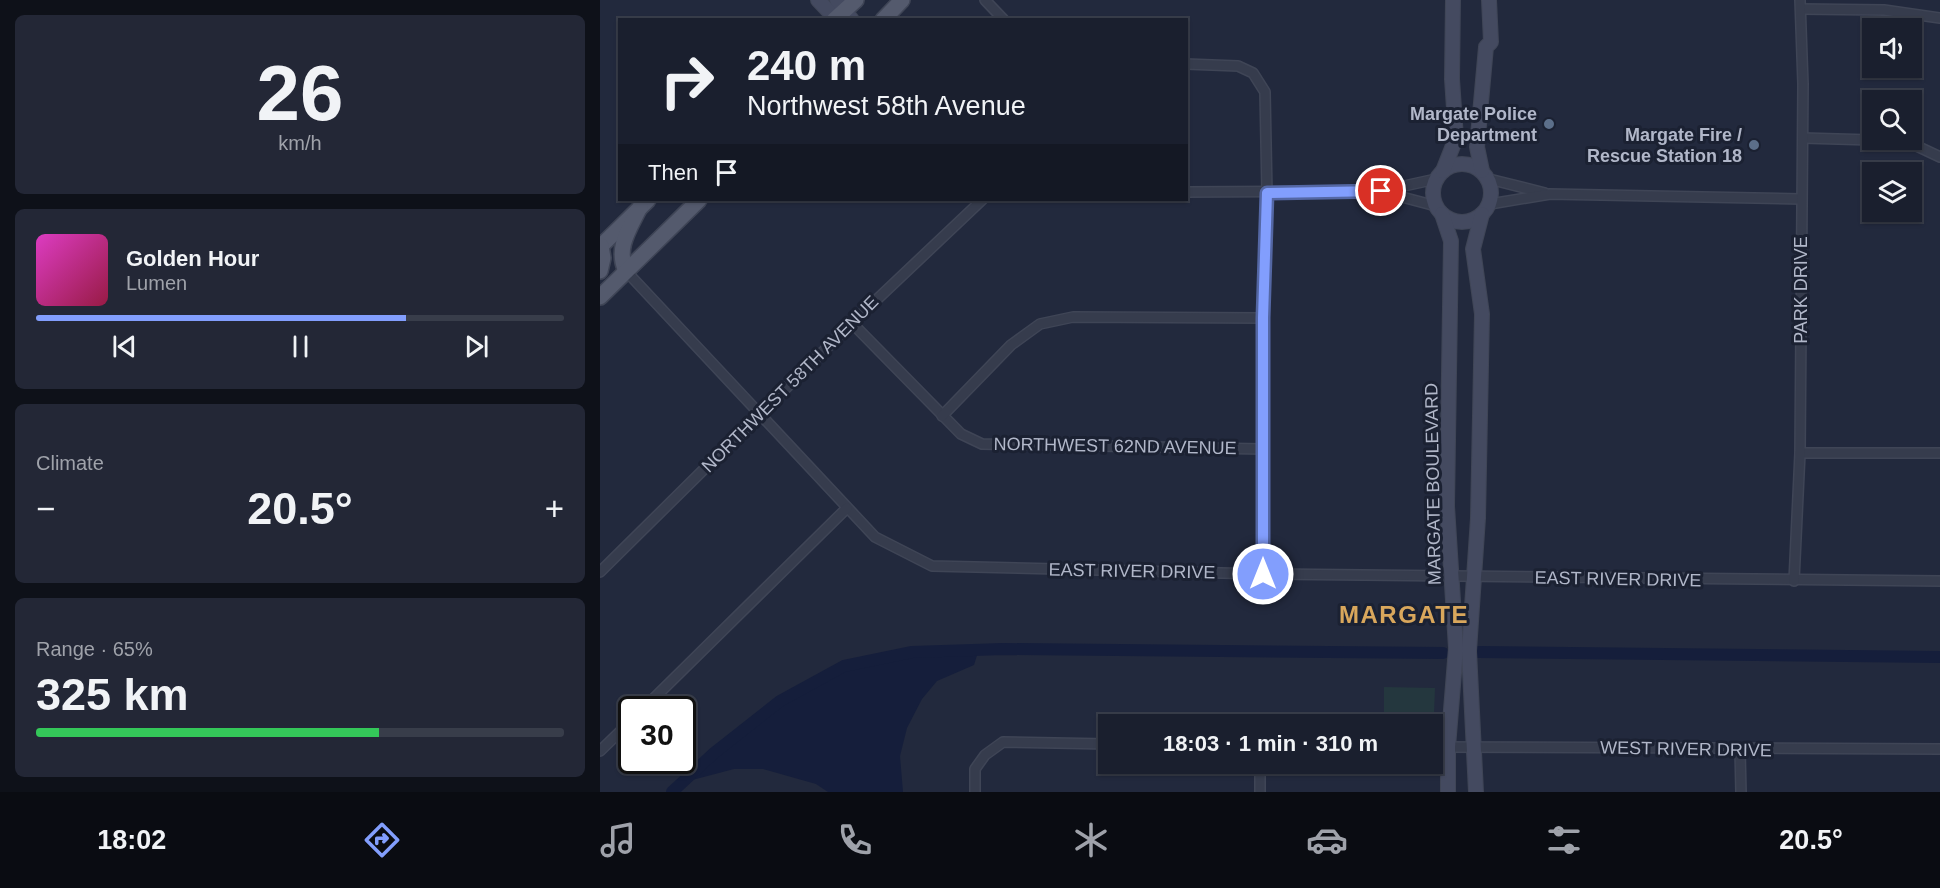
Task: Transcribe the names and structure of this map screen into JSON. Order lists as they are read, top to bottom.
{
  "streets": {
    "street": [
      "PARK DRIVE",
      "NORTHWEST 58TH AVENUE",
      "NORTHWEST 62ND AVENUE",
      "MARGATE BOULEVARD",
      "EAST RIVER DRIVE",
      "WEST RIVER DRIVE"
    ]
  },
  "crossings": [
    ["PARK DRIVE", "EAST RIVER DRIVE"],
    ["NORTHWEST 58TH AVENUE", "NORTHWEST 62ND AVENUE"],
    ["NORTHWEST 58TH AVENUE", "EAST RIVER DRIVE"],
    ["MARGATE BOULEVARD", "EAST RIVER DRIVE"],
    ["MARGATE BOULEVARD", "WEST RIVER DRIVE"]
  ],
  "districts": ["MARGATE"],
  "places": ["Margate Police Department", "Margate Fire / Rescue Station 18"],
  "page": {
    "tile": [
      ["26", "km/h"],
      "Climate",
      ["Range · 65%", "325 km"]
    ],
    "turn": ["240 m", "Northwest 58th Avenue"],
    "then": "Then",
    "song": ["Golden Hour", "Lumen"],
    "heat": ["−", "20.5°", "+"],
    "limit": "30",
    "trip": "18:03 · 1 min · 310 m",
    "tabs": ["18:02", "20.5°"]
  }
}
